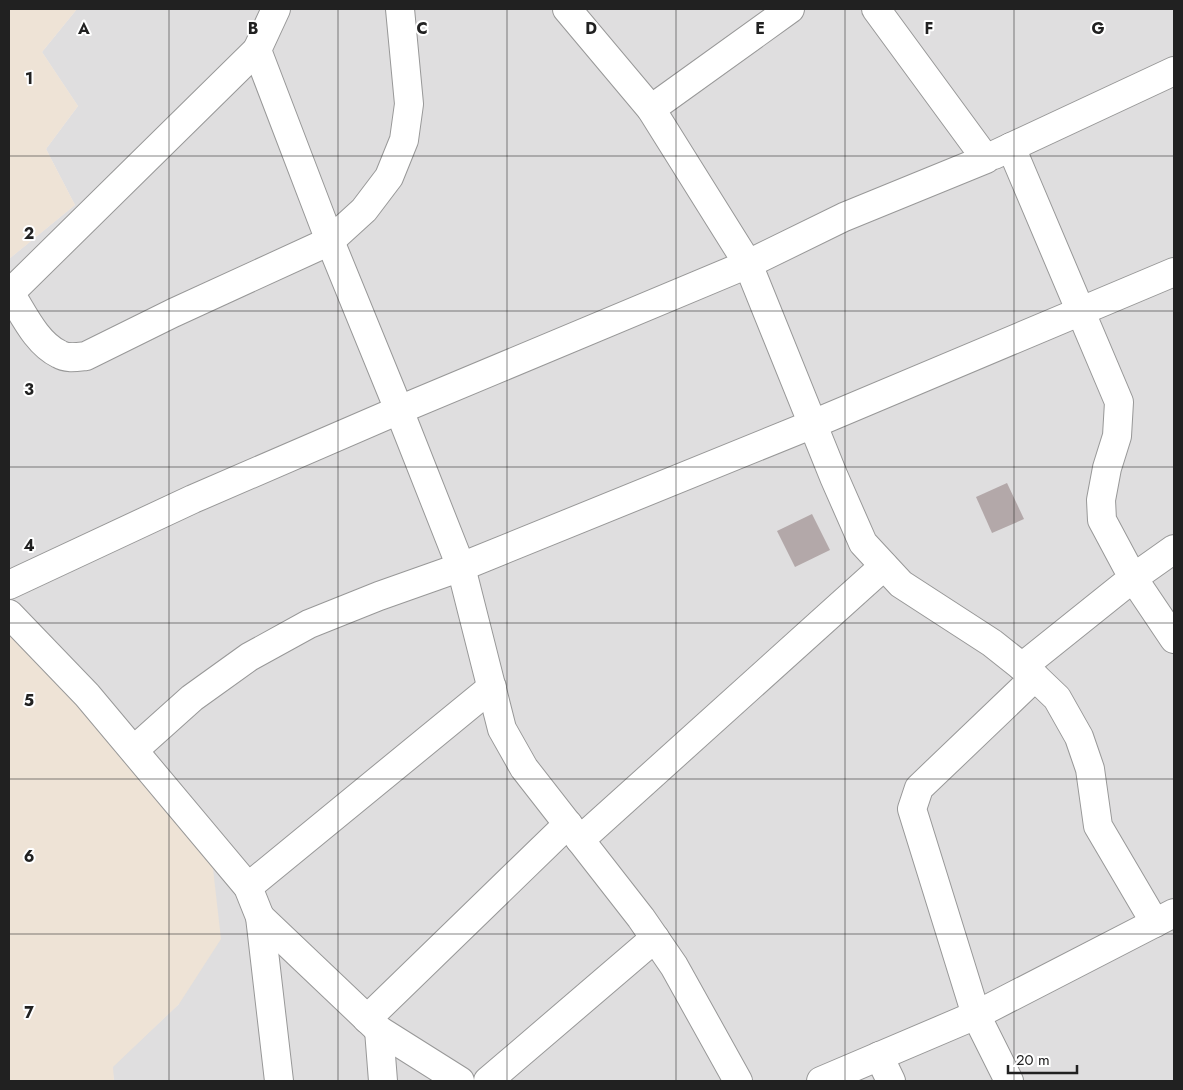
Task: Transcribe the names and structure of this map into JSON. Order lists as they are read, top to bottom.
{
  "scale_bar": "20 m",
  "grid": {
    "columns": [
      "A",
      "B",
      "C",
      "D",
      "E",
      "F",
      "G"
    ],
    "rows": [
      "1",
      "2",
      "3",
      "4",
      "5",
      "6",
      "7"
    ]
  }
}
